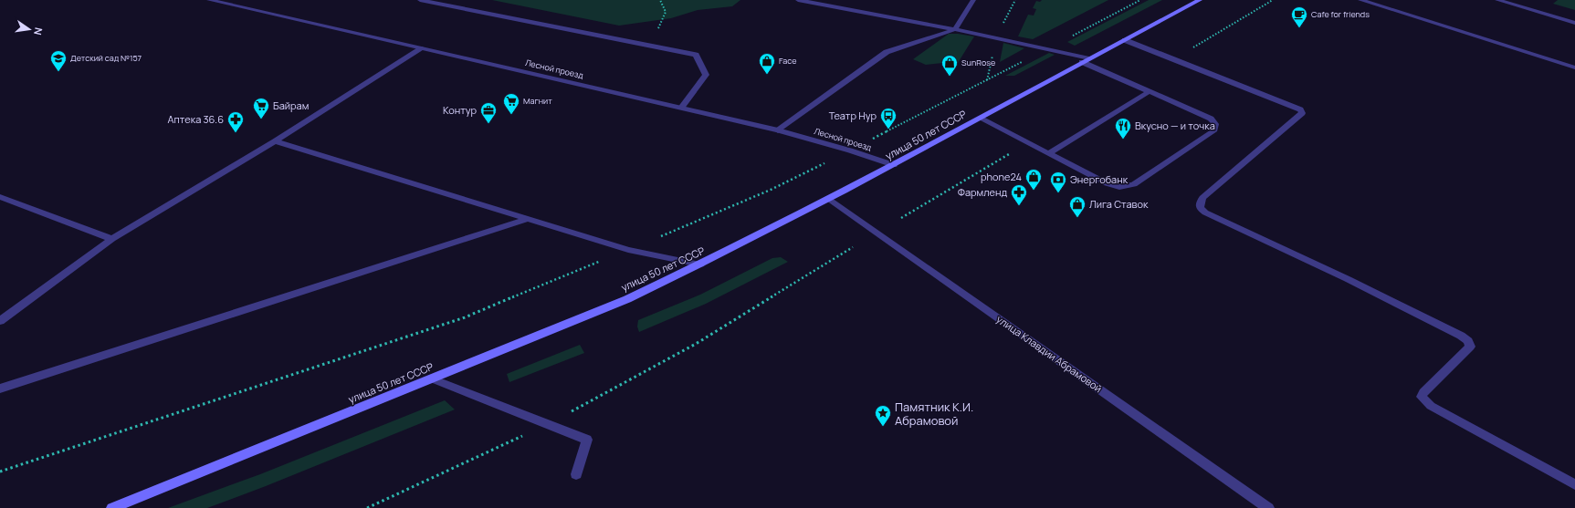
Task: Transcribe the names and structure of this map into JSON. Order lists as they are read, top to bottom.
{
  "streets": {
    "main road": ["улица 50 лет СССР"],
    "street": ["Лесной проезд", "улица Клавдии Абрамовой"]
  },
  "crossings": [
    ["Лесной проезд", "улица 50 лет СССР"],
    ["улица 50 лет СССР", "улица Клавдии Абрамовой"]
  ],
  "places": {
    "cafe": ["Cafe for friends"],
    "school or university": ["Детский сад №157"],
    "shop": [
      "Face",
      "SunRose",
      "phone24",
      "Лига Ставок"
    ],
    "supermarket": ["Магнит", "Байрам"],
    "office": ["Контур"],
    "bus stop": ["Театр Нур"],
    "pharmacy": ["Аптека 36.6", "Фармленд"],
    "restaurant": ["Вкусно — и точка"],
    "bank": ["Энергобанк"],
    "place": ["Памятник К.И. Абрамовой"]
  },
  "north": "right"
}
